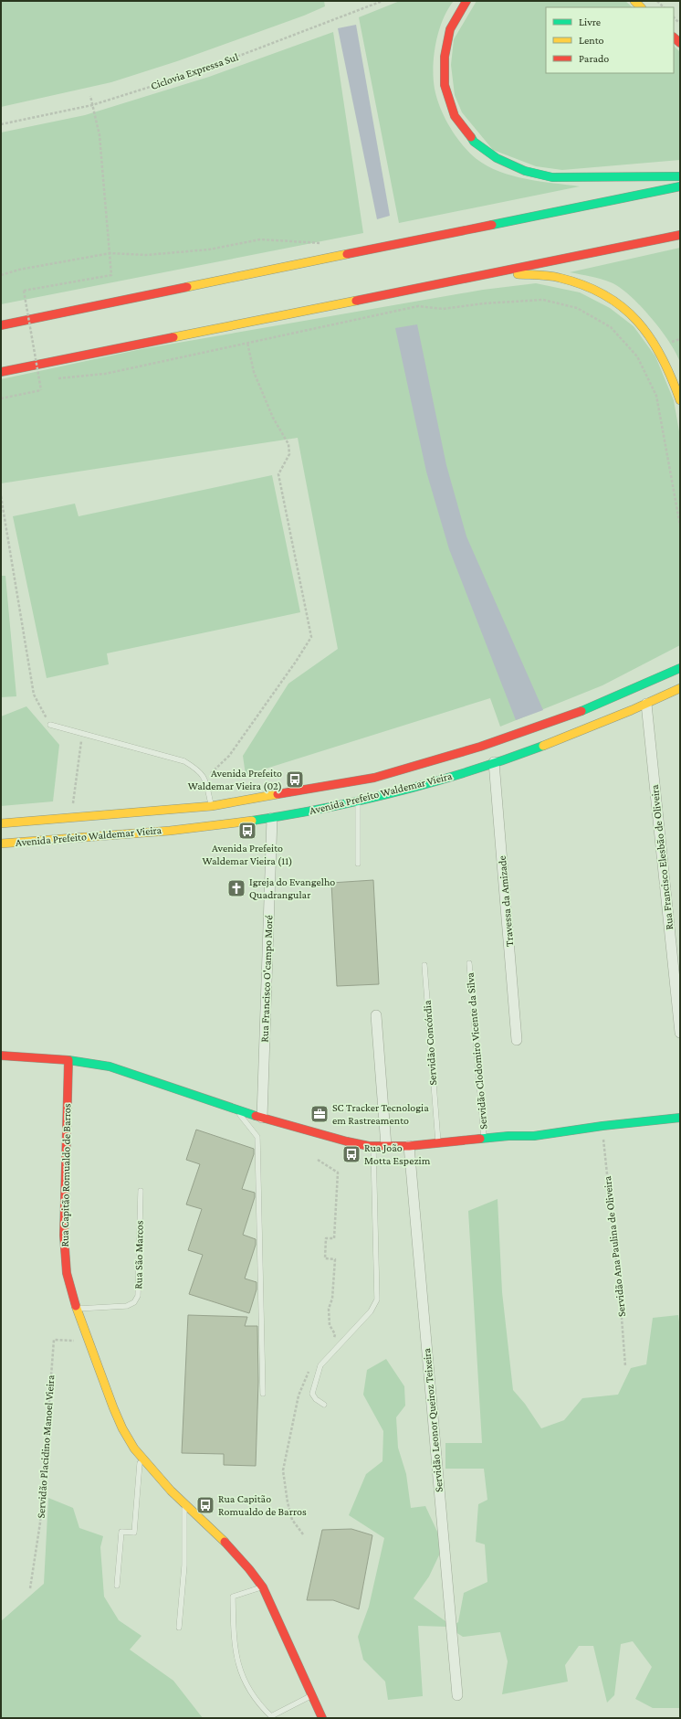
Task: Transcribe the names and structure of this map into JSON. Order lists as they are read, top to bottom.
{
  "streets": {
    "main road": ["Avenida Prefeito Waldemar Vieira", "Rua Capitão Romualdo de Barros"],
    "street": [
      "Rua Francisco Elesbão de Oliveira",
      "Travessa da Amizade",
      "Rua Francisco O'campo Moré",
      "Servidão Leonor Queiroz Teixeira"
    ],
    "lane": ["Servidão Concórdia", "Servidão Clodomiro Vicente da Silva", "Rua São Marcos"],
    "path": ["Ciclovia Expressa Sul", "Servidão Ana Paulina de Oliveira", "Servidão Placidino Manoel Vieira"]
  },
  "crossings": [
    ["Avenida Prefeito Waldemar Vieira", "Rua Francisco Elesbão de Oliveira"],
    ["Avenida Prefeito Waldemar Vieira", "Travessa da Amizade"],
    ["Avenida Prefeito Waldemar Vieira", "Rua Francisco O'campo Moré"],
    ["Rua Capitão Romualdo de Barros", "Rua São Marcos"],
    ["Rua Capitão Romualdo de Barros", "Servidão Placidino Manoel Vieira"]
  ],
  "places": {
    "bus stop": [
      "Avenida Prefeito Waldemar Vieira (02)",
      "Avenida Prefeito Waldemar Vieira (11)",
      "Rua João Motta Espezim",
      "Rua Capitão Romualdo de Barros"
    ],
    "church": ["Igreja do Evangelho Quadrangular"],
    "office": ["SC Tracker Tecnologia em Rastreamento"]
  },
  "legend": ["Livre", "Lento", "Parado"]
}
